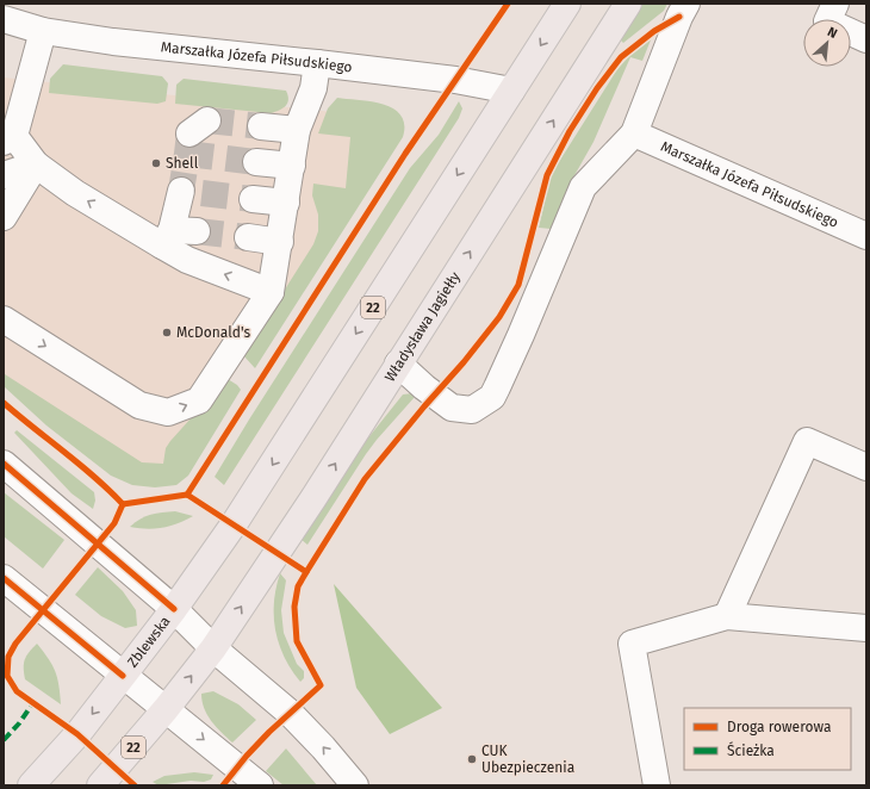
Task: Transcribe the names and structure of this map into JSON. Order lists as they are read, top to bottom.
{
  "streets": {
    "main road": ["22", "Władysława Jagiełły", "Zblewska"],
    "street": ["Marszałka Józefa Piłsudskiego"]
  },
  "crossings": [
    ["Marszałka Józefa Piłsudskiego", "22"],
    ["22", "Władysława Jagiełły"],
    ["22", "Zblewska"]
  ],
  "places": ["Shell", "McDonald's", "CUK Ubezpieczenia"],
  "legend": ["Droga rowerowa", "Ścieżka"],
  "north": "top right"
}
